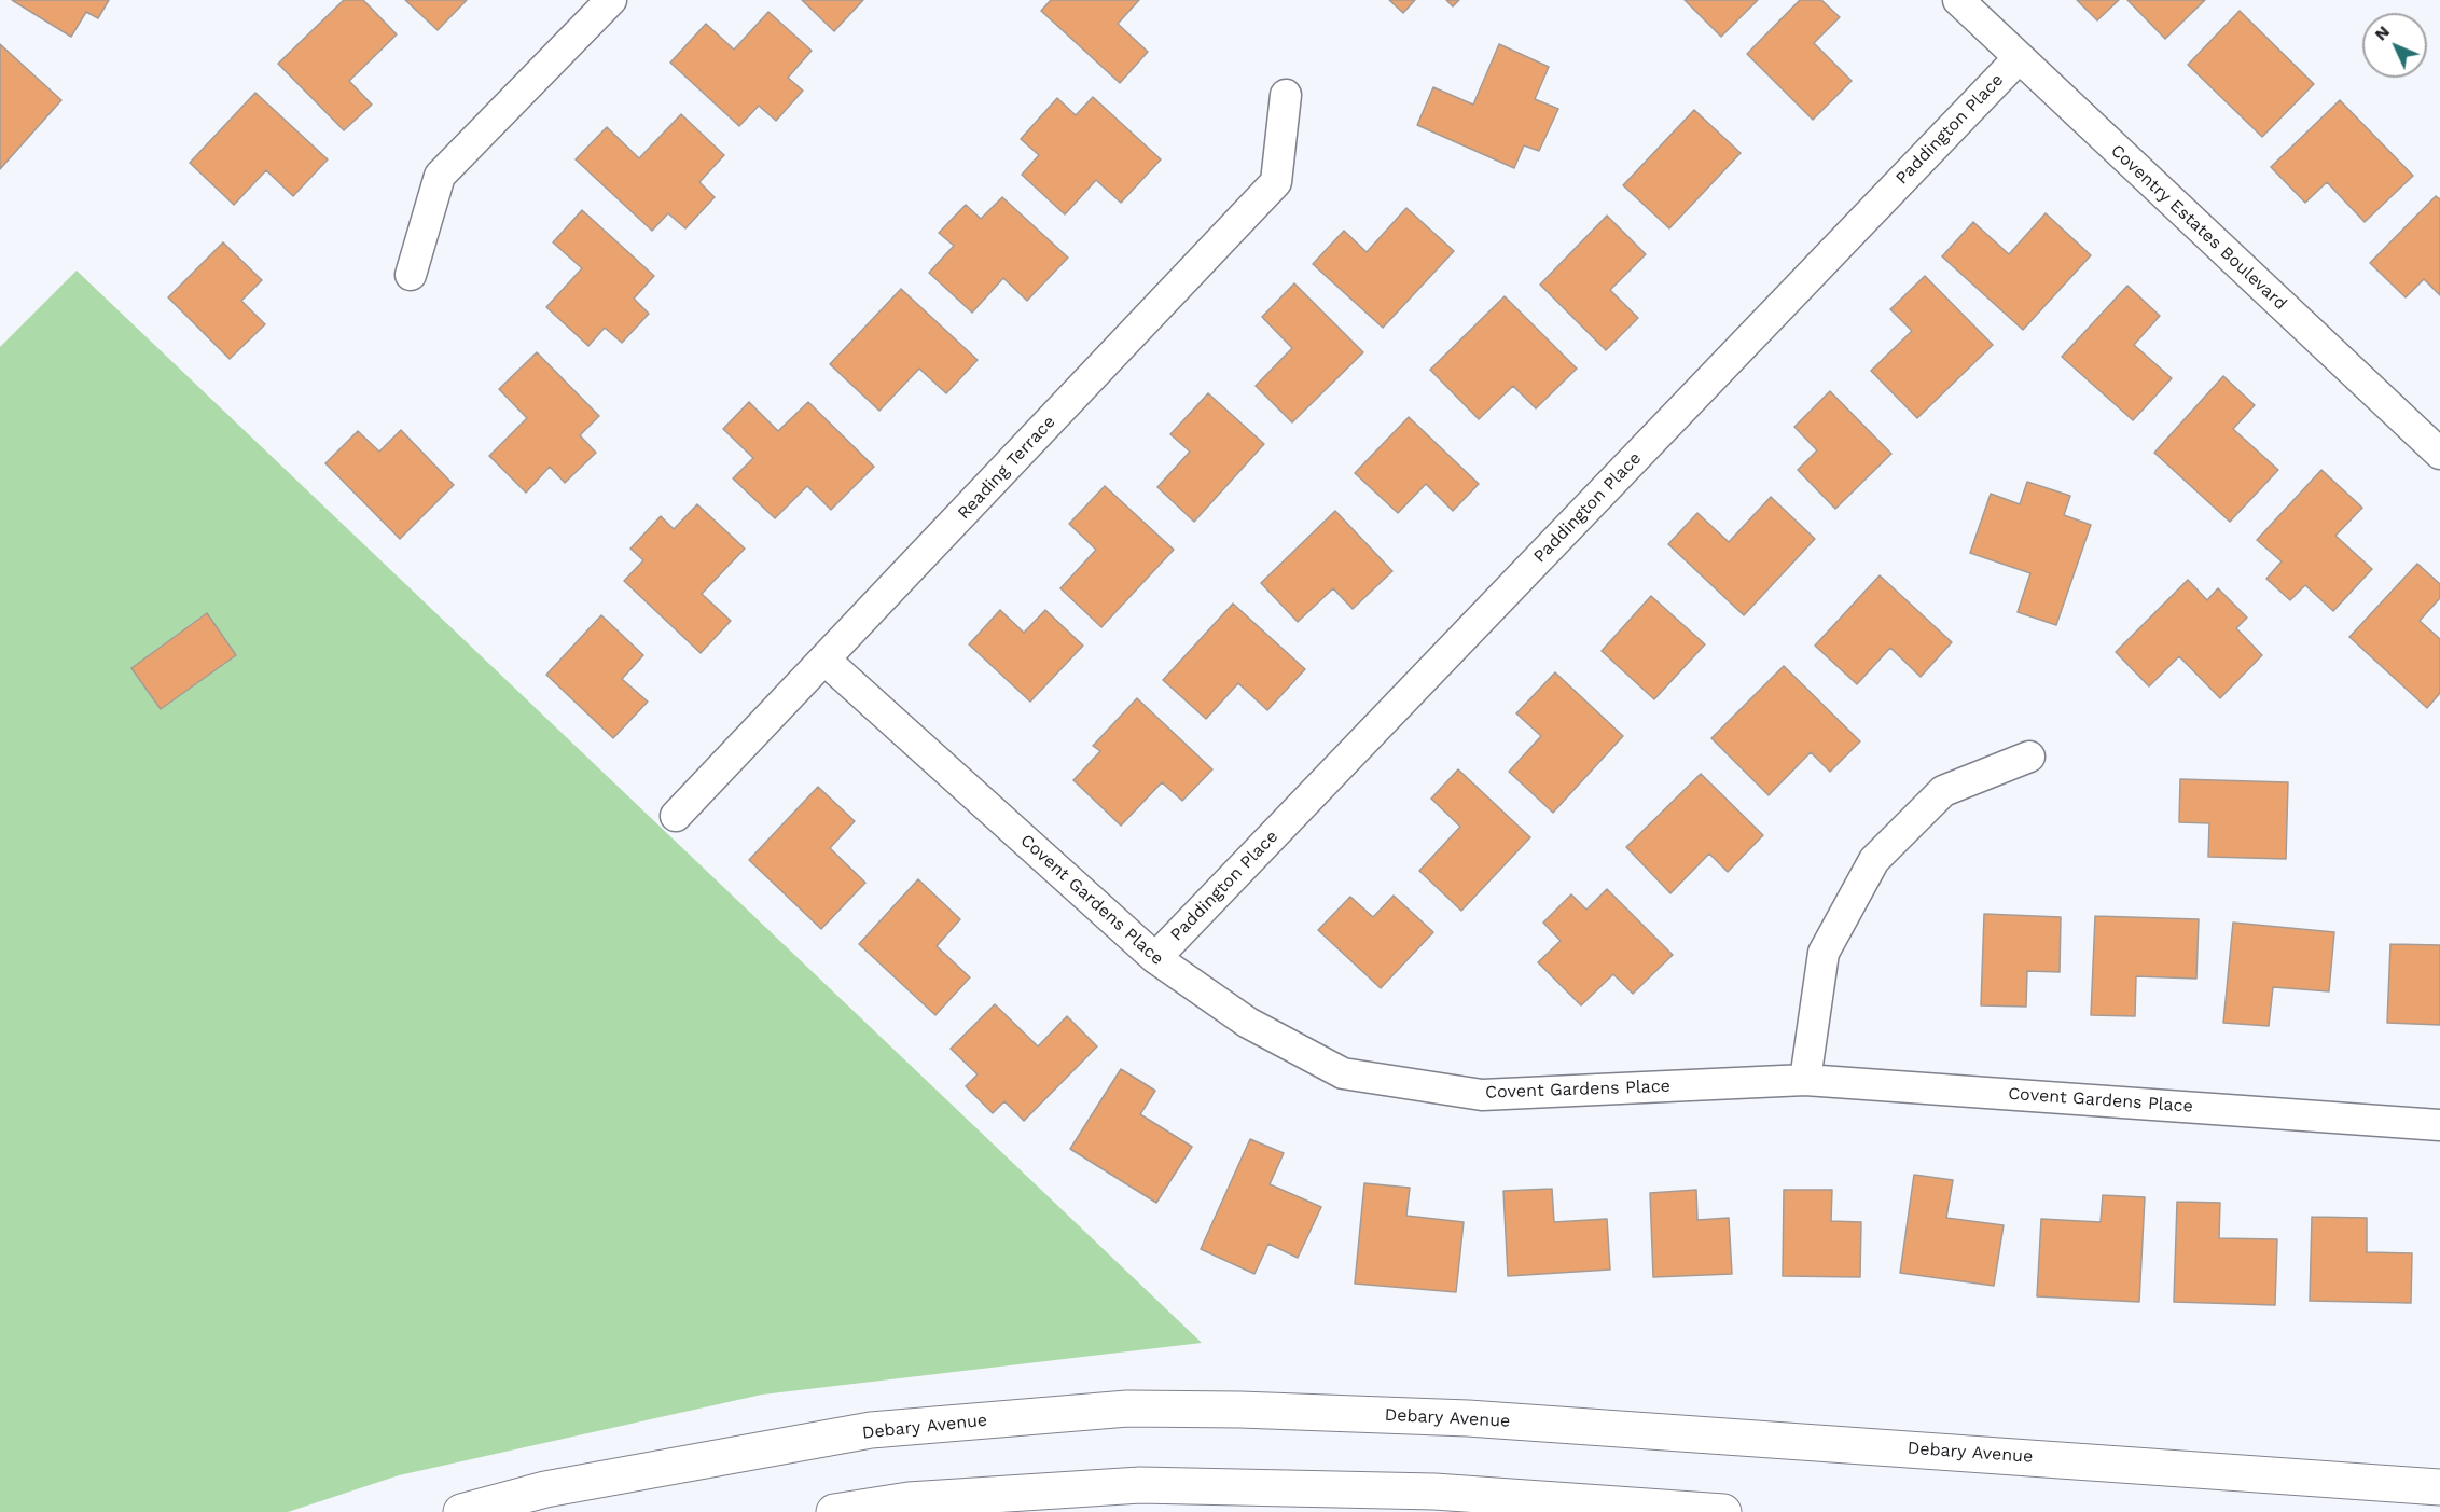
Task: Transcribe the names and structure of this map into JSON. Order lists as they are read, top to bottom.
{
  "streets": {
    "main road": ["Debary Avenue"],
    "street": [
      "Paddington Place",
      "Coventry Estates Boulevard",
      "Reading Terrace",
      "Covent Gardens Place"
    ]
  },
  "crossings": [
    ["Paddington Place", "Coventry Estates Boulevard"],
    ["Paddington Place", "Covent Gardens Place"],
    ["Reading Terrace", "Covent Gardens Place"]
  ],
  "north": "top left"
}
